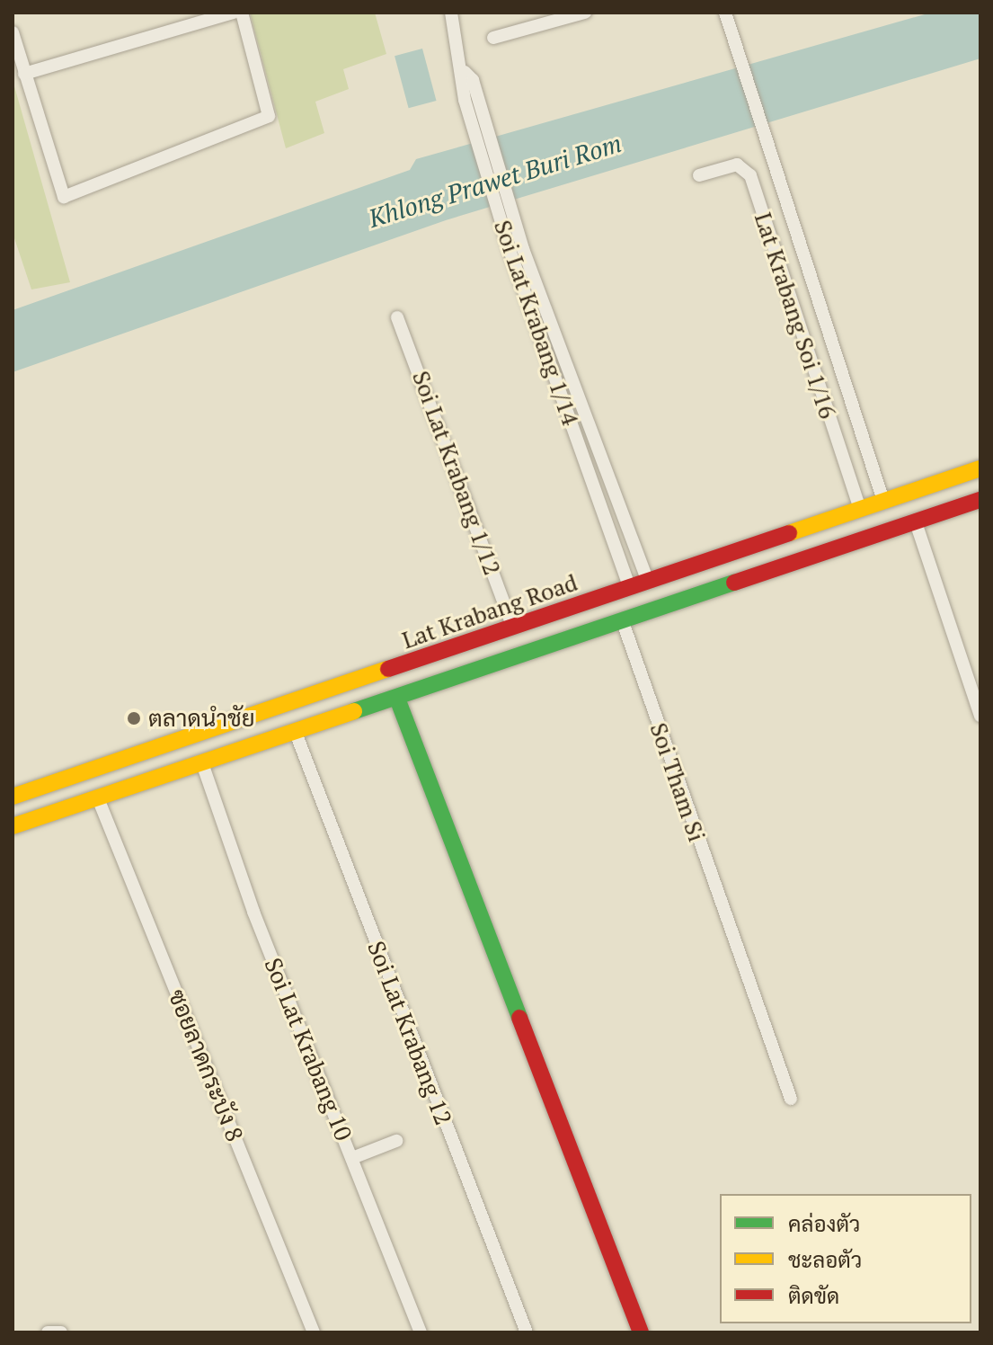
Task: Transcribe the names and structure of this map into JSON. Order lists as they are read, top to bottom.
{
  "streets": {
    "main road": ["Lat Krabang Road"],
    "street": [
      "Lat Krabang Soi 1/16",
      "Soi Lat Krabang 1/14",
      "Soi Lat Krabang 1/12",
      "Soi Tham Si",
      "Soi Lat Krabang 12",
      "Soi Lat Krabang 10",
      "ซอยลาดกระบัง 8"
    ]
  },
  "crossings": [
    ["Lat Krabang Soi 1/16", "Lat Krabang Road"],
    ["Soi Lat Krabang 1/14", "Lat Krabang Road"],
    ["Soi Lat Krabang 1/12", "Lat Krabang Road"]
  ],
  "water": ["Khlong Prawet Buri Rom"],
  "places": ["ตลาดนำชัย"],
  "legend": ["คล่องตัว", "ชะลอตัว", "ติดขัด"]
}
